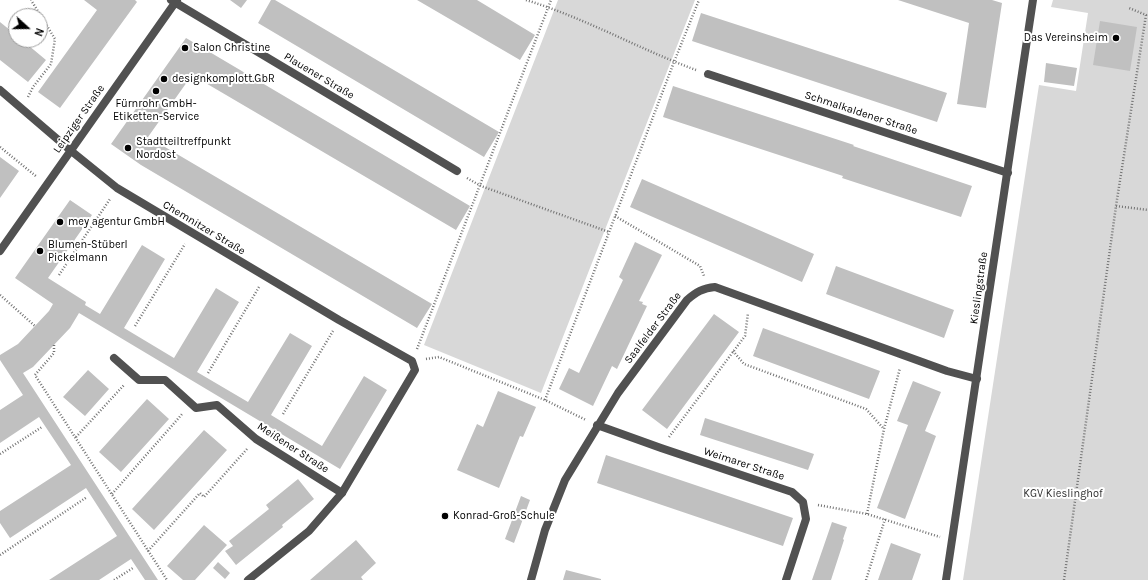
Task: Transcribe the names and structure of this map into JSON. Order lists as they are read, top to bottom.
{
  "streets": {
    "street": [
      "Plauener Straße",
      "Schmalkaldener Straße",
      "Leipziger Straße",
      "Chemnitzer Straße",
      "Kieslingstraße",
      "Saalfelder Straße",
      "Meißener Straße",
      "Weimarer Straße"
    ]
  },
  "crossings": [
    ["Plauener Straße", "Leipziger Straße"],
    ["Schmalkaldener Straße", "Kieslingstraße"],
    ["Leipziger Straße", "Chemnitzer Straße"],
    ["Kieslingstraße", "Saalfelder Straße"],
    ["Saalfelder Straße", "Weimarer Straße"]
  ],
  "parks": ["KGV Kieslinghof"],
  "places": [
    "Das Vereinsheim",
    "Salon Christine",
    "designkomplott.GbR",
    "Fürnrohr GmbH- Etiketten-Service",
    "Stadtteiltreffpunkt Nordost",
    "mey agentur GmbH",
    "Blumen-Stüberl Pickelmann",
    "Konrad-Groß-Schule"
  ],
  "north": "right"
}
